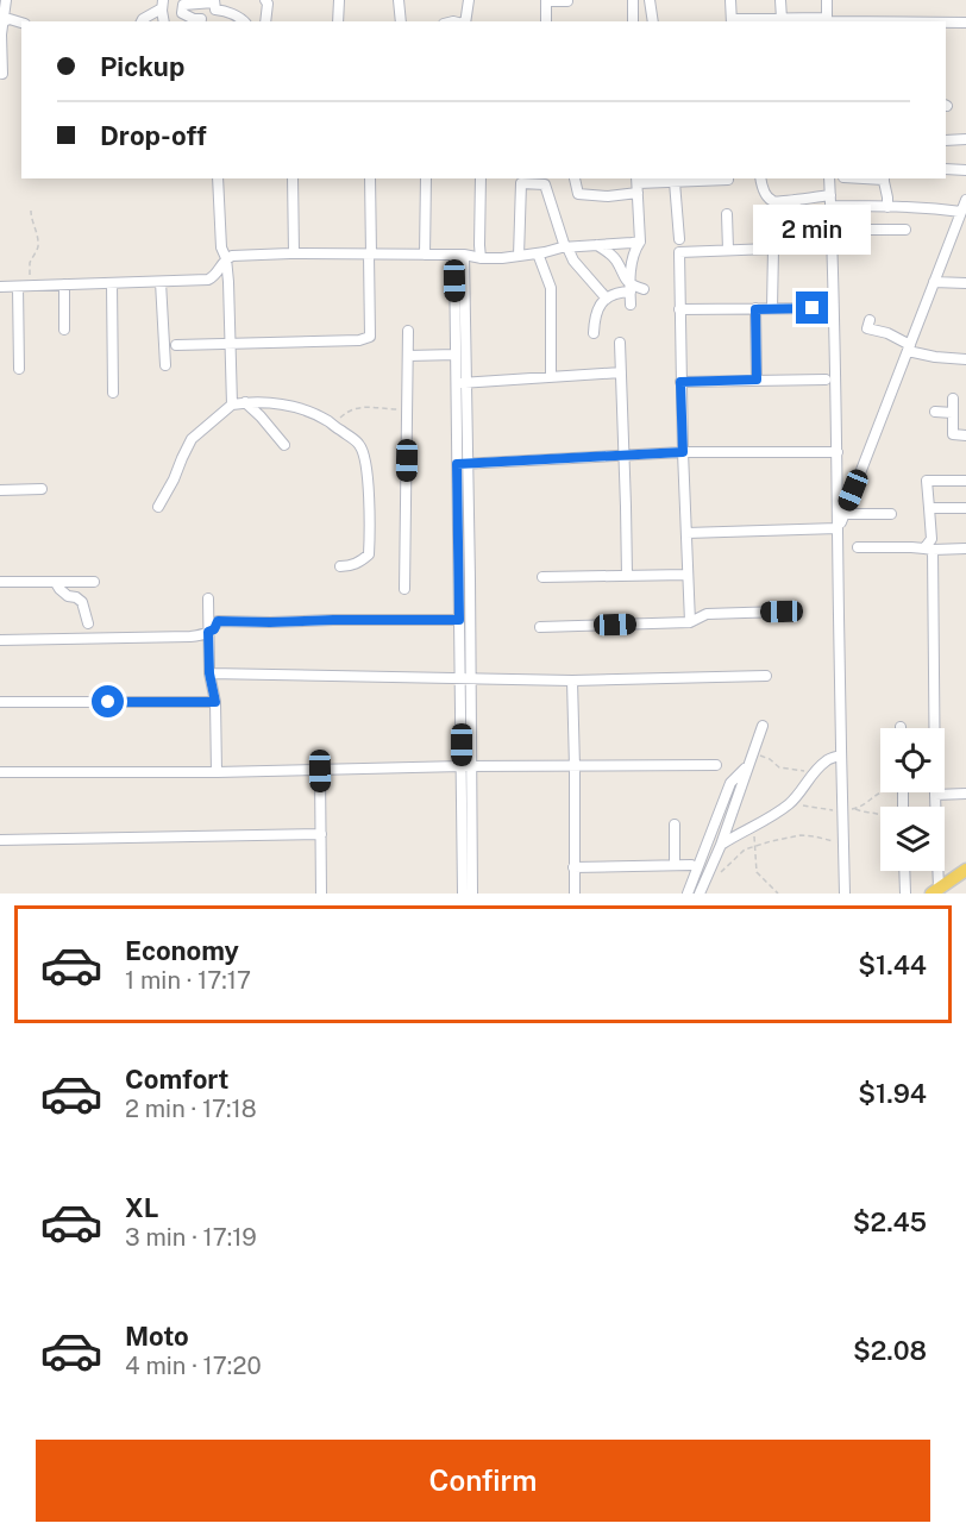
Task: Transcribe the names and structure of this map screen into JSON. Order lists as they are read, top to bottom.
{
  "page": {
    "banner": ["Pickup", "Drop-off"],
    "bubble": "2 min",
    "list": [
      {
        "name": "Economy",
        "note": "1 min · 17:17",
        "value": "$1.44"
      },
      {
        "name": "Comfort",
        "note": "2 min · 17:18",
        "value": "$1.94"
      },
      {
        "name": "XL",
        "note": "3 min · 17:19",
        "value": "$2.45"
      },
      {
        "name": "Moto",
        "note": "4 min · 17:20",
        "value": "$2.08"
      }
    ],
    "buttons": "Confirm"
  }
}
